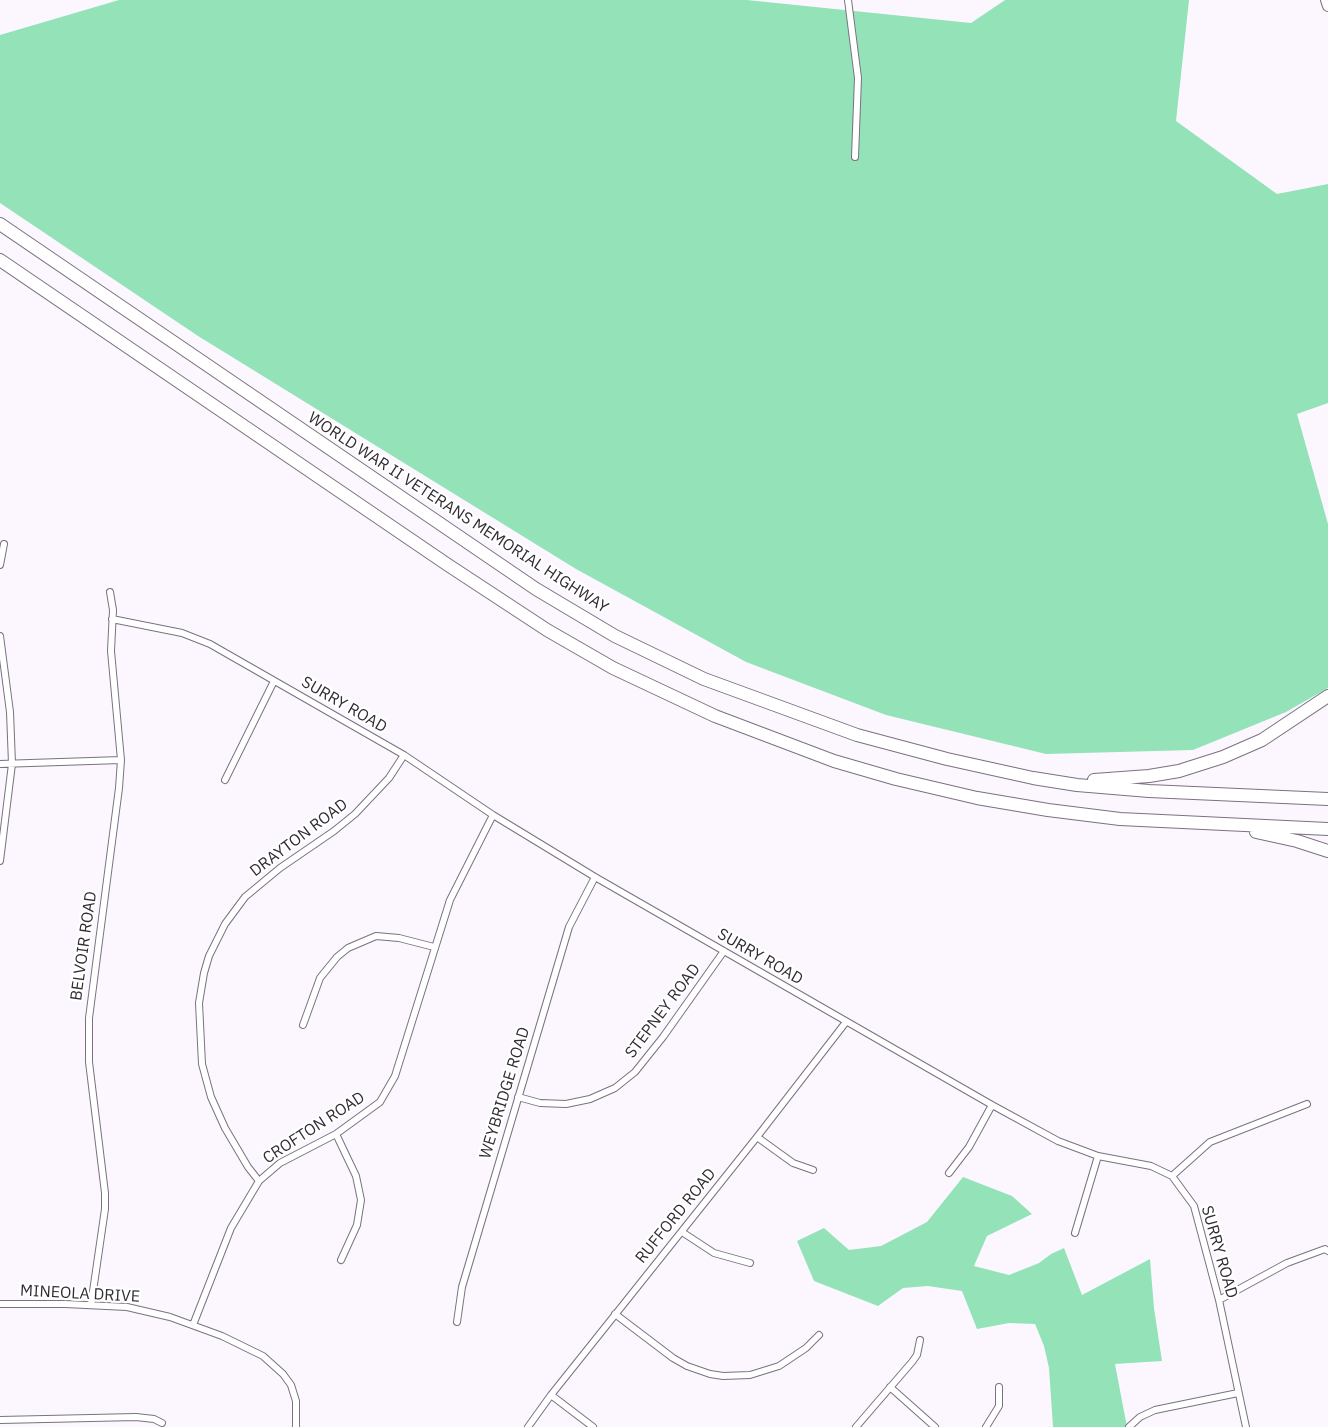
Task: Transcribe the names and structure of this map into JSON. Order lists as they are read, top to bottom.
{
  "streets": {
    "highway": ["WORLD WAR II VETERANS MEMORIAL HIGHWAY"],
    "street": [
      "SURRY ROAD",
      "DRAYTON ROAD",
      "BELVOIR ROAD",
      "STEPNEY ROAD",
      "WEYBRIDGE ROAD",
      "CROFTON ROAD",
      "RUFFORD ROAD",
      "MINEOLA DRIVE"
    ]
  },
  "crossings": [
    ["SURRY ROAD", "DRAYTON ROAD"],
    ["SURRY ROAD", "BELVOIR ROAD"],
    ["SURRY ROAD", "STEPNEY ROAD"],
    ["SURRY ROAD", "WEYBRIDGE ROAD"],
    ["SURRY ROAD", "CROFTON ROAD"],
    ["SURRY ROAD", "RUFFORD ROAD"],
    ["DRAYTON ROAD", "CROFTON ROAD"],
    ["BELVOIR ROAD", "MINEOLA DRIVE"],
    ["STEPNEY ROAD", "WEYBRIDGE ROAD"],
    ["CROFTON ROAD", "MINEOLA DRIVE"]
  ]
}
